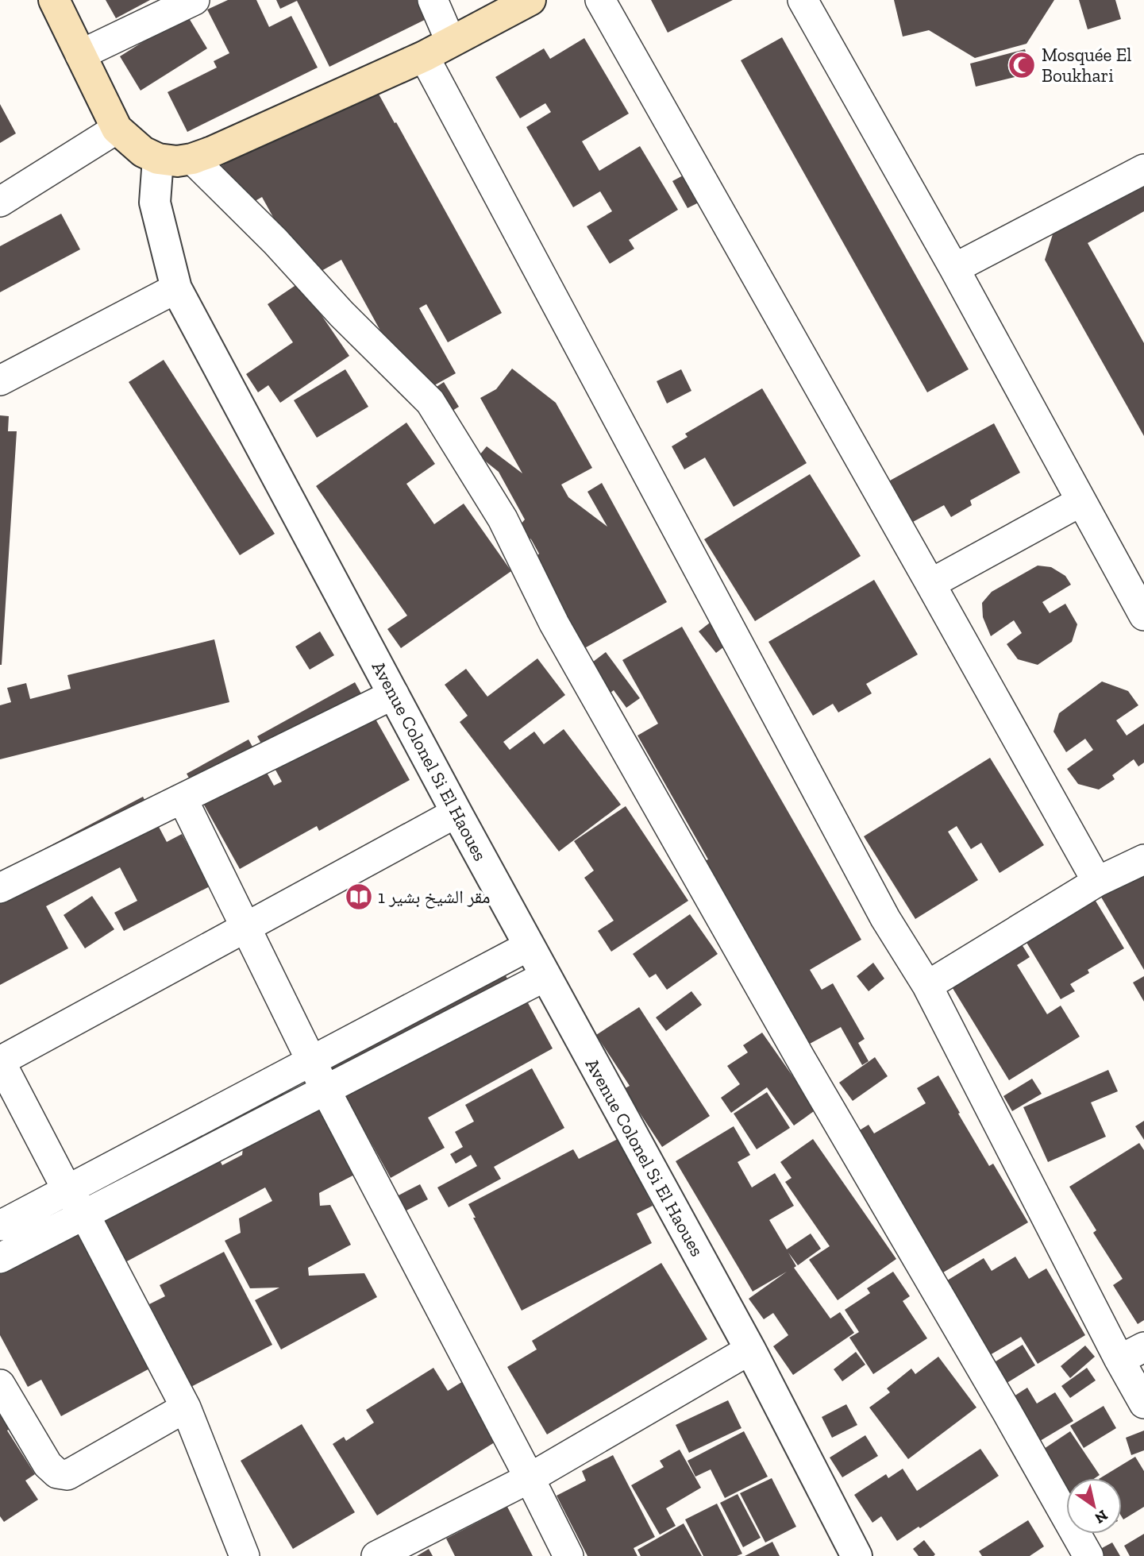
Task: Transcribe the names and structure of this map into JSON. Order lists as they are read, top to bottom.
{
  "streets": {
    "street": ["Avenue Colonel Si El Haoues"]
  },
  "places": {
    "mosque": ["Mosquée El Boukhari"],
    "library": ["مقر الشيخ بشير 1"]
  },
  "north": "bottom right"
}
